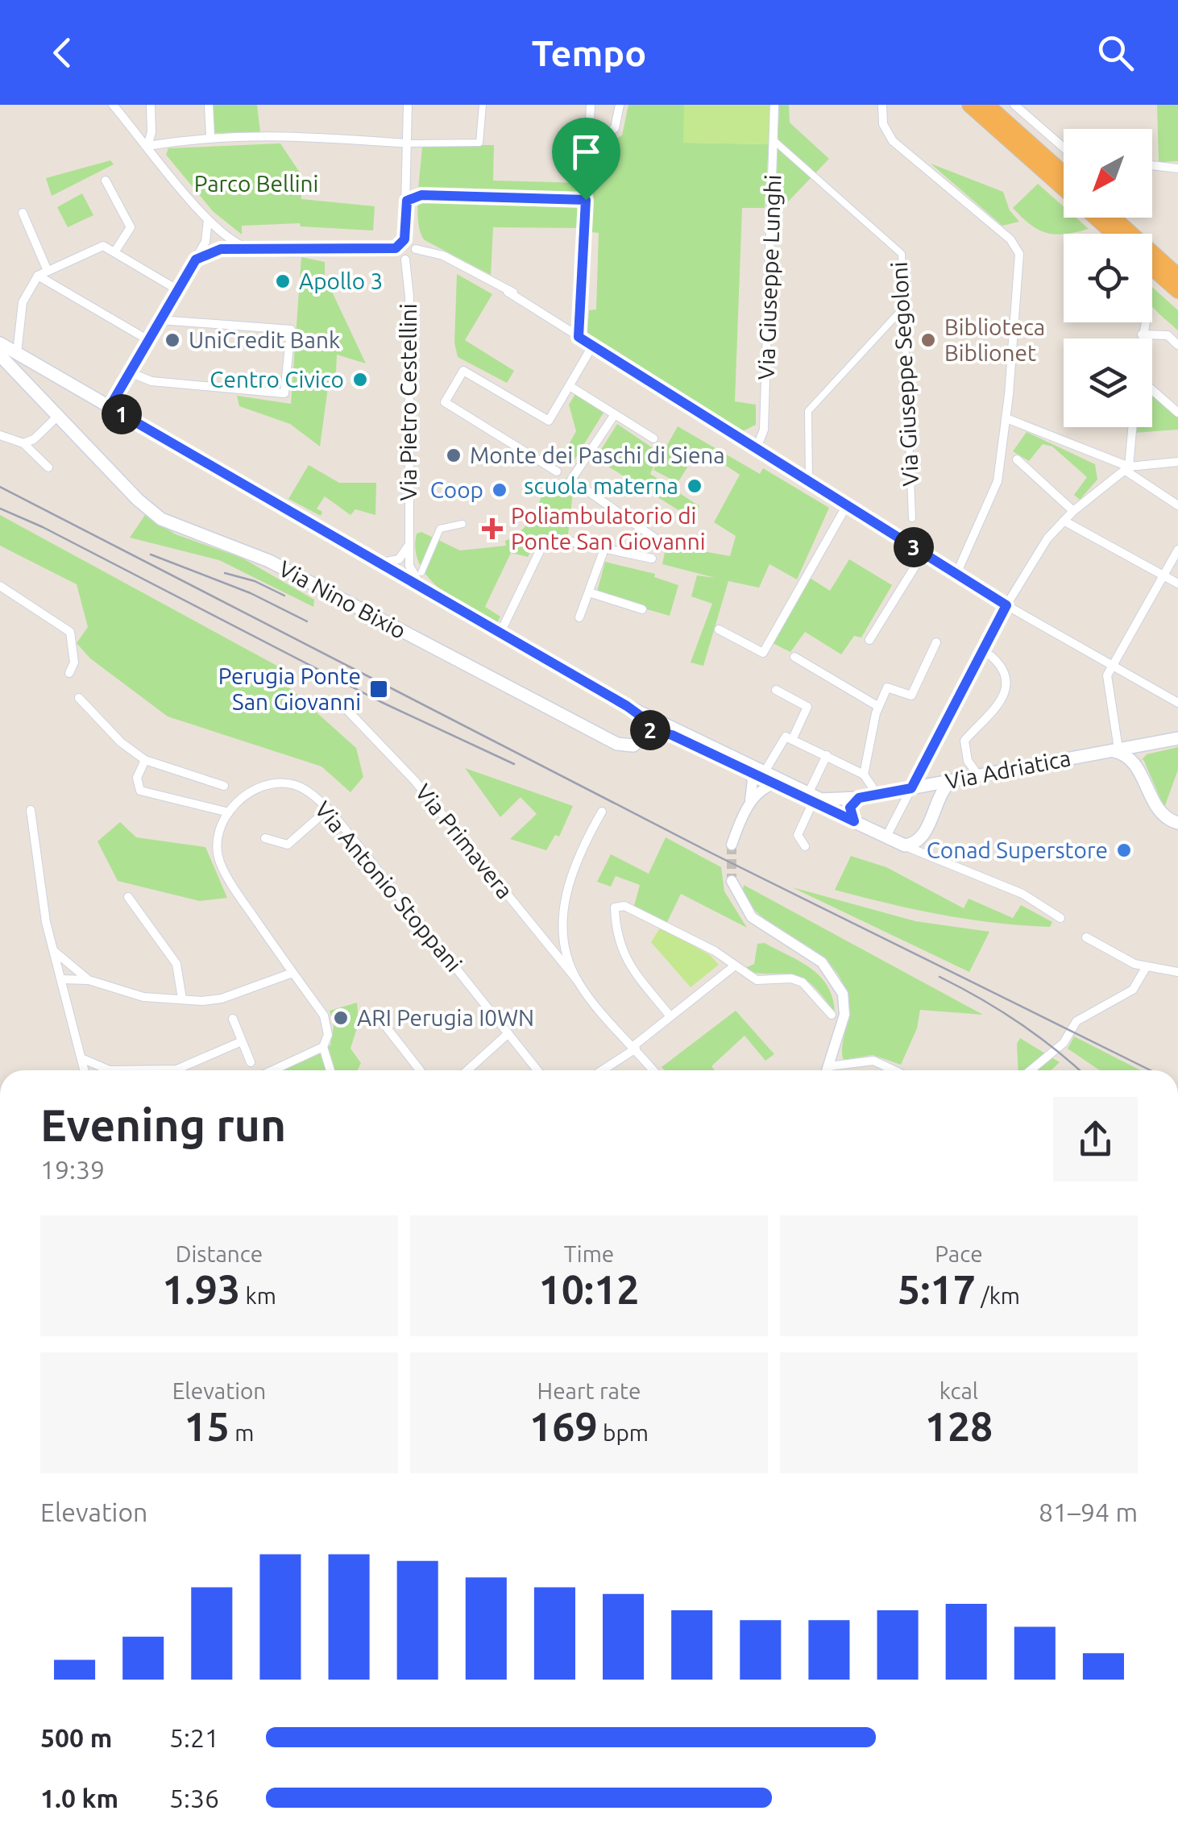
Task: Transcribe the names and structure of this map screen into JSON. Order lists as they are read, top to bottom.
{
  "streets": {
    "main road": ["Via Nino Bixio", "Via Adriatica"],
    "street": [
      "Via Giuseppe Lunghi",
      "Via Giuseppe Segoloni",
      "Via Pietro Cestellini",
      "Via Primavera",
      "Via Antonio Stoppani"
    ]
  },
  "crossings": [
    ["Via Giuseppe Lunghi", "Via Giuseppe Segoloni"]
  ],
  "parks": ["Parco Bellini"],
  "places": {
    "other": [
      "Apollo 3",
      "UniCredit Bank",
      "Biblioteca Biblionet",
      "Centro Civico",
      "Monte dei Paschi di Siena",
      "scuola materna",
      "Coop",
      "Conad Superstore",
      "ARI Perugia I0WN"
    ],
    "health": ["Poliambulatorio di Ponte San Giovanni"],
    "transit": ["Perugia Ponte San Giovanni"]
  },
  "north": "bottom left",
  "page": {
    "header": "Tempo",
    "pins": ["1", "3", "2"],
    "heading": ["Evening run", "19:39"],
    "stats": [
      ["Distance", "1.93 km"],
      ["Time", "10:12"],
      ["Pace", "5:17 /km"],
      ["Elevation", "15 m"],
      ["Heart rate", "169 bpm"],
      ["kcal", "128"]
    ],
    "chart": ["Elevation", "81–94 m"],
    "list": [
      {
        "name": "500 m",
        "note": "5:21"
      },
      {
        "name": "1.0 km",
        "note": "5:36"
      }
    ]
  }
}
